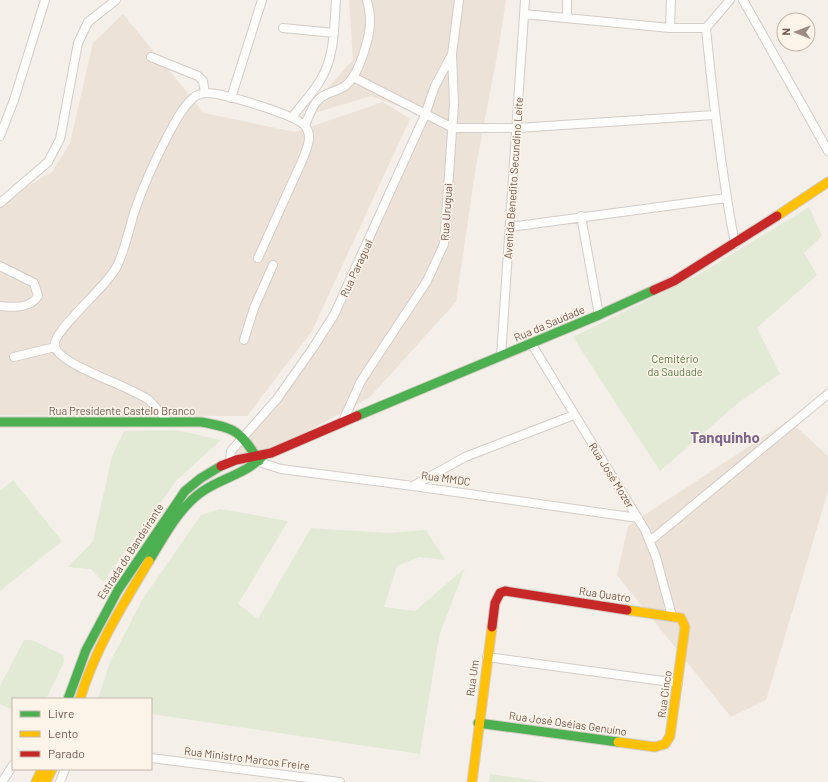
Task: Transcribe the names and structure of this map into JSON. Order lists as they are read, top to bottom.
{
  "streets": {
    "main road": [
      "Rua da Saudade",
      "Rua Presidente Castelo Branco",
      "Estrada do Bandeirante",
      "Rua Quatro",
      "Rua Um",
      "Rua Cinco",
      "Rua José Oséias Genuíno"
    ],
    "street": [
      "Avenida Benedito Secundino Leite",
      "Rua Uruguai",
      "Rua Paraguai",
      "Rua José Mozer",
      "Rua MMDC",
      "Rua Ministro Marcos Freire"
    ]
  },
  "crossings": [
    ["Avenida Benedito Secundino Leite", "Rua da Saudade"],
    ["Rua Uruguai", "Rua Paraguai"],
    ["Rua Uruguai", "Rua da Saudade"],
    ["Rua Paraguai", "Rua Presidente Castelo Branco"],
    ["Rua Paraguai", "Estrada do Bandeirante"],
    ["Rua da Saudade", "Rua José Mozer"],
    ["Rua da Saudade", "Rua MMDC"],
    ["Rua da Saudade", "Estrada do Bandeirante"],
    ["Rua José Mozer", "Rua MMDC"],
    ["Rua José Mozer", "Rua Quatro"],
    ["Rua José Mozer", "Rua Cinco"],
    ["Rua MMDC", "Estrada do Bandeirante"],
    ["Rua Quatro", "Rua Um"],
    ["Rua Quatro", "Rua Cinco"],
    ["Rua Um", "Rua José Oséias Genuíno"],
    ["Rua Cinco", "Rua José Oséias Genuíno"]
  ],
  "districts": ["Tanquinho"],
  "parks": ["Cemitério da Saudade"],
  "legend": ["Livre", "Lento", "Parado"],
  "north": "left"
}
